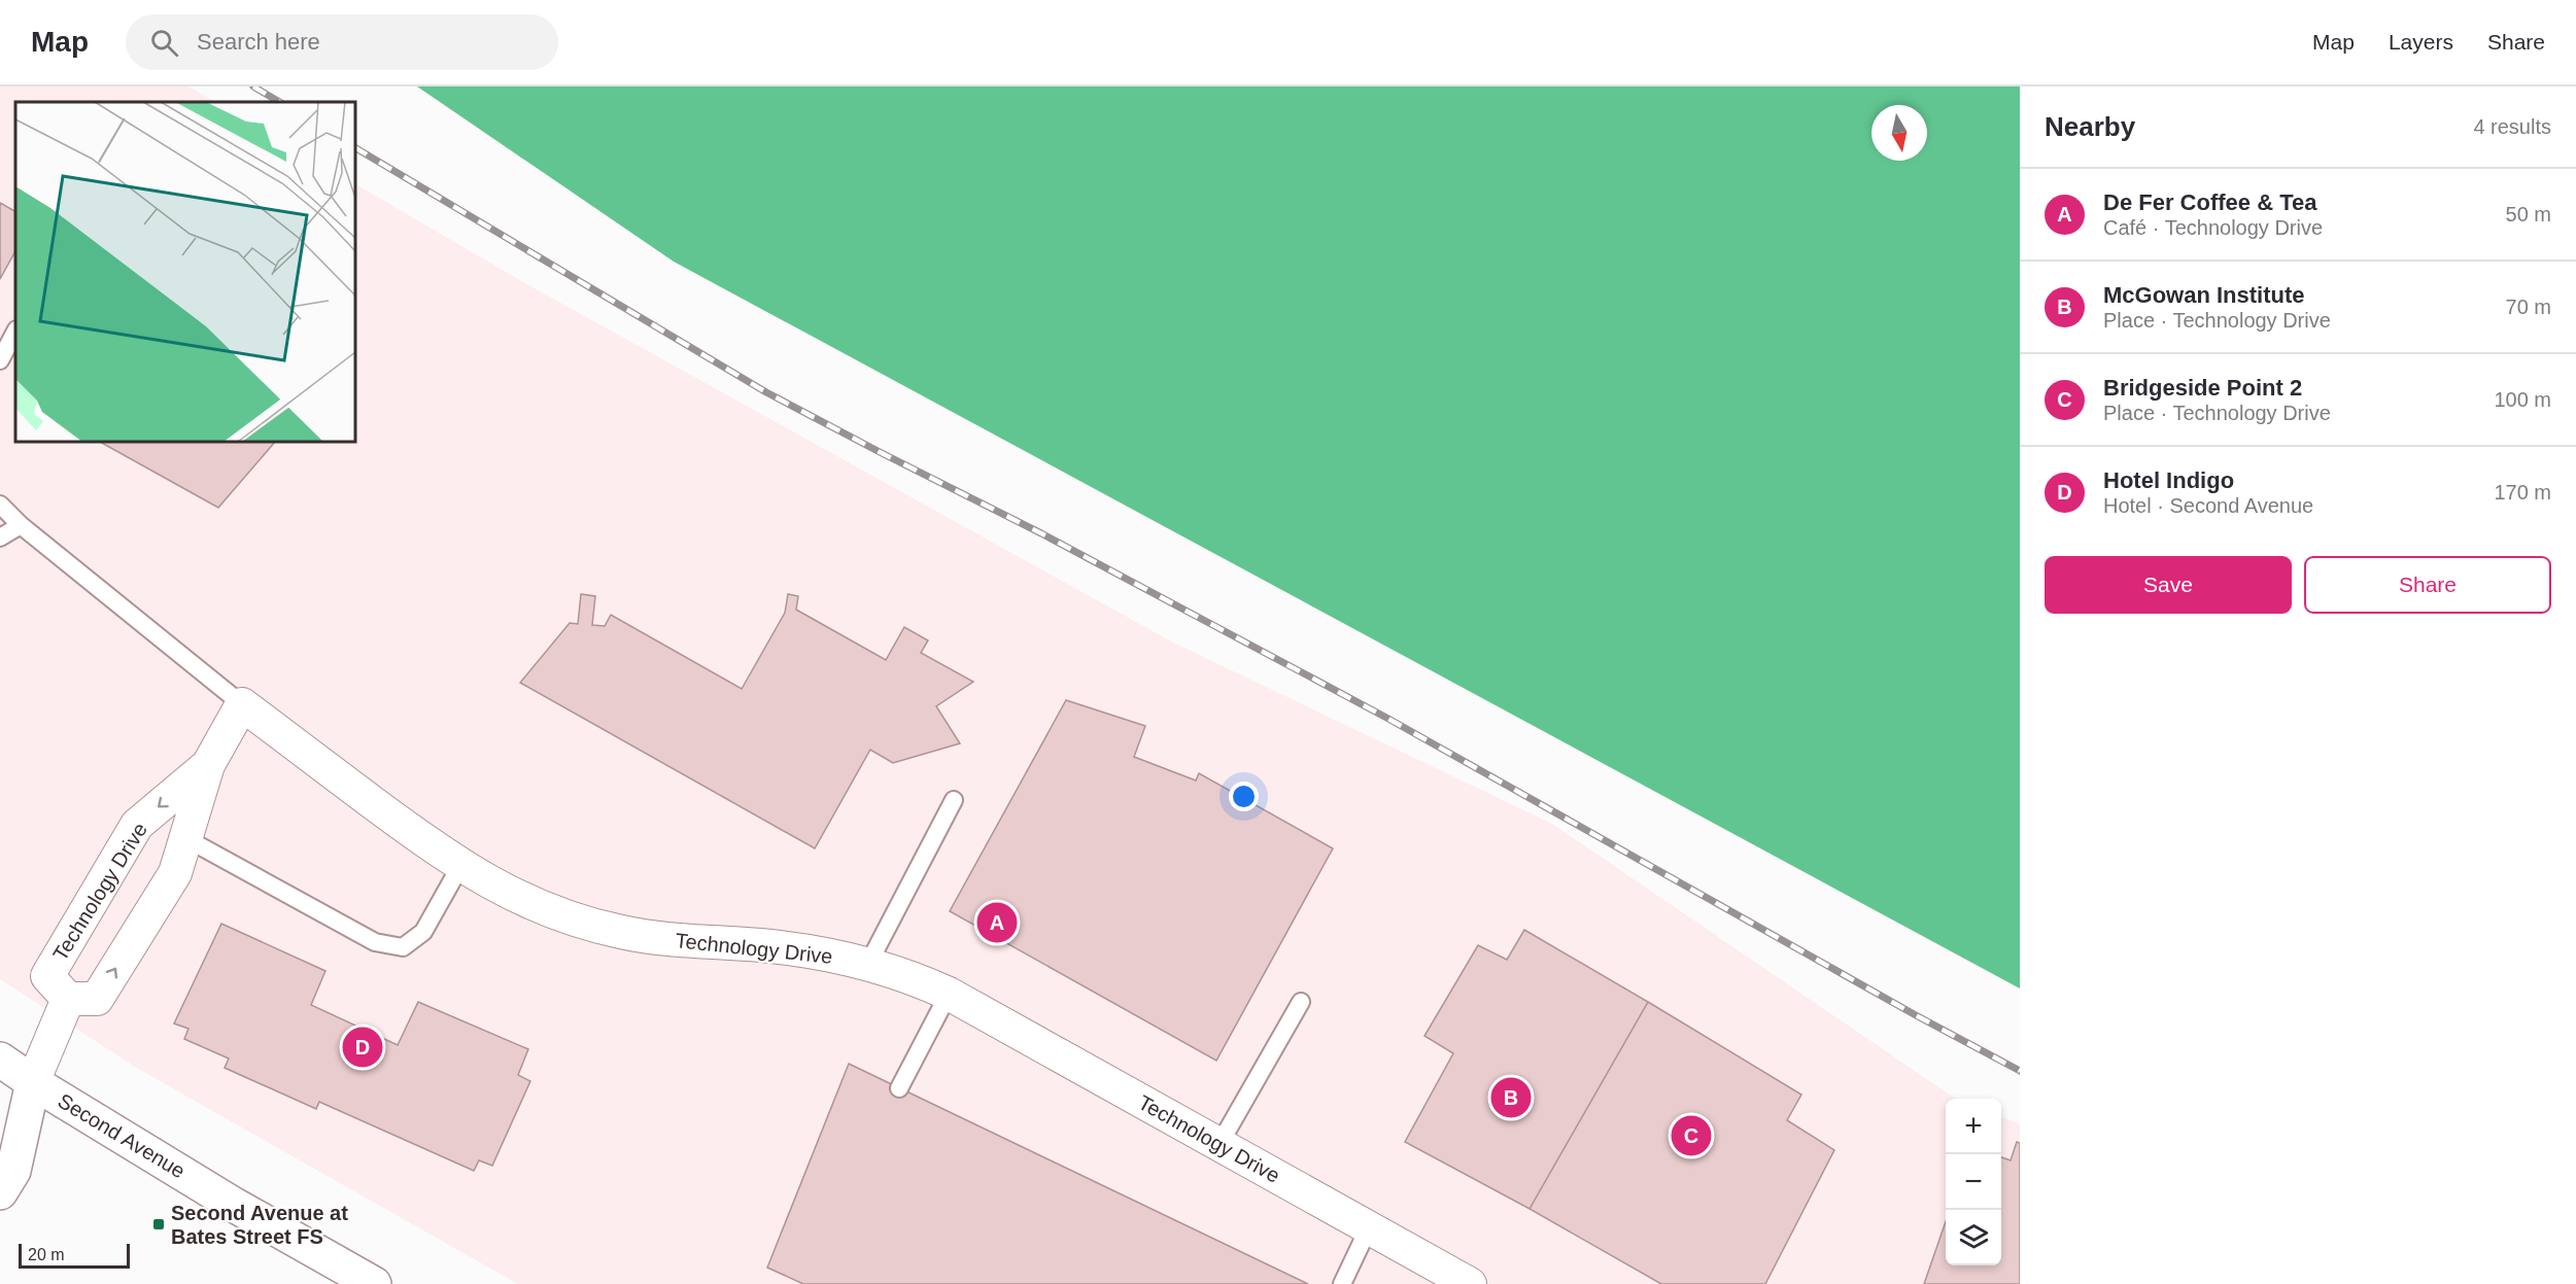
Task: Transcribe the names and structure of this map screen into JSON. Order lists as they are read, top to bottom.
{
  "streets": {
    "main road": ["Second Avenue"],
    "street": ["Technology Drive"]
  },
  "places": {
    "transit": ["Second Avenue at Bates Street FS"]
  },
  "scale_bar": "20 m",
  "north": "bottom",
  "page": {
    "header": "Map",
    "search": "Search here",
    "nav": ["Map", "Layers", "Share"],
    "heading": ["Nearby", "4 results"],
    "list": [
      {
        "mark": "A",
        "name": "De Fer Coffee & Tea",
        "note": "Café · Technology Drive",
        "value": "50 m"
      },
      {
        "mark": "B",
        "name": "McGowan Institute",
        "note": "Place · Technology Drive",
        "value": "70 m"
      },
      {
        "mark": "C",
        "name": "Bridgeside Point 2",
        "note": "Place · Technology Drive",
        "value": "100 m"
      },
      {
        "mark": "D",
        "name": "Hotel Indigo",
        "note": "Hotel · Second Avenue",
        "value": "170 m"
      }
    ],
    "buttons": ["Save", "Share"],
    "pins": [
      "A",
      "D",
      "B",
      "C"
    ],
    "map_buttons": ["+", "−"],
    "scale": "20 m"
  }
}
